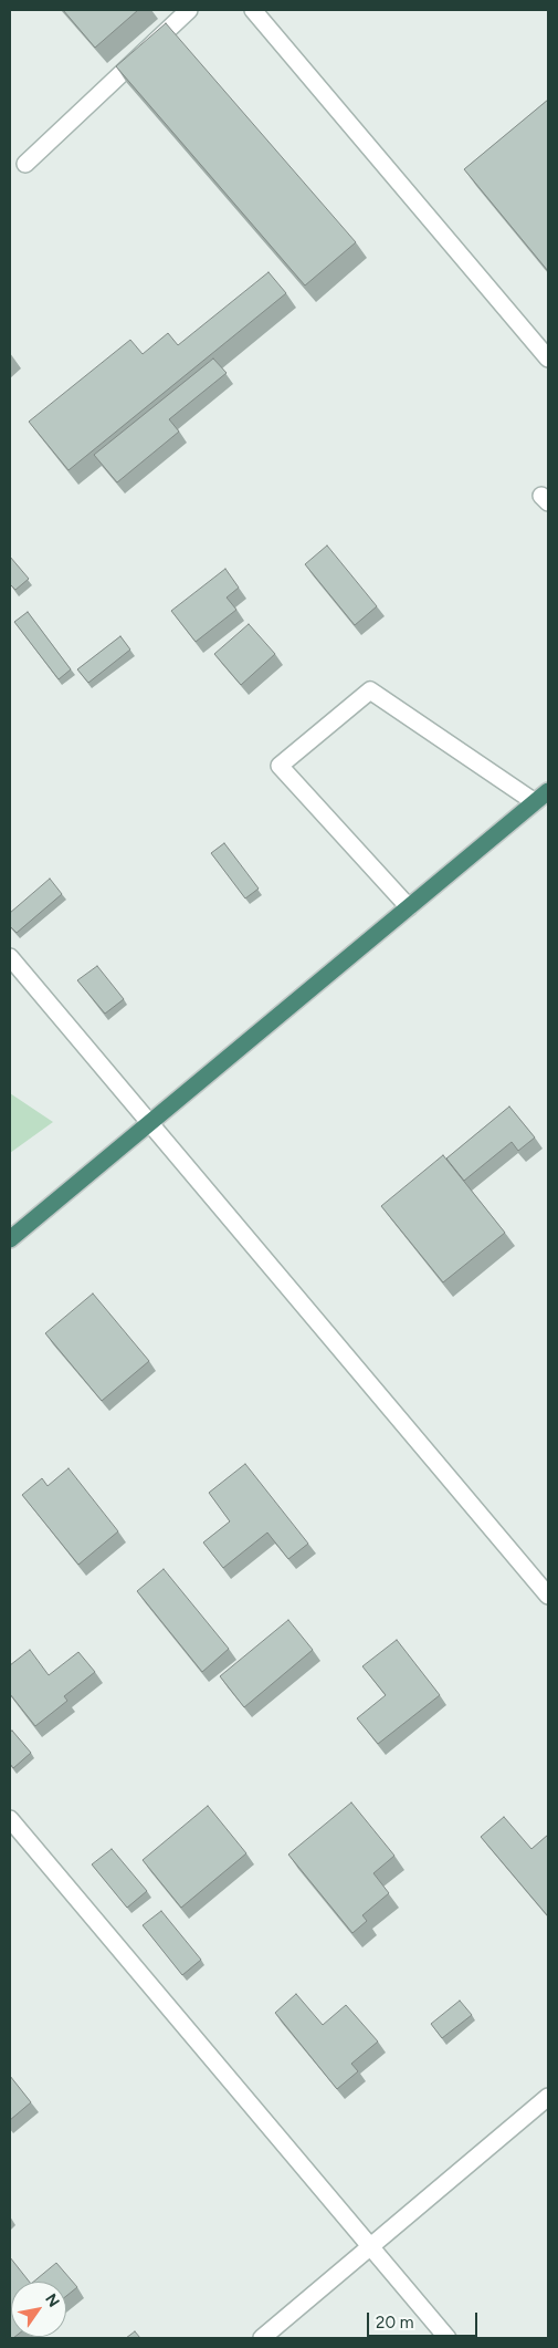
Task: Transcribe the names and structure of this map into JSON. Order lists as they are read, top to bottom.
{
  "scale_bar": "20 m",
  "north": "top right"
}
